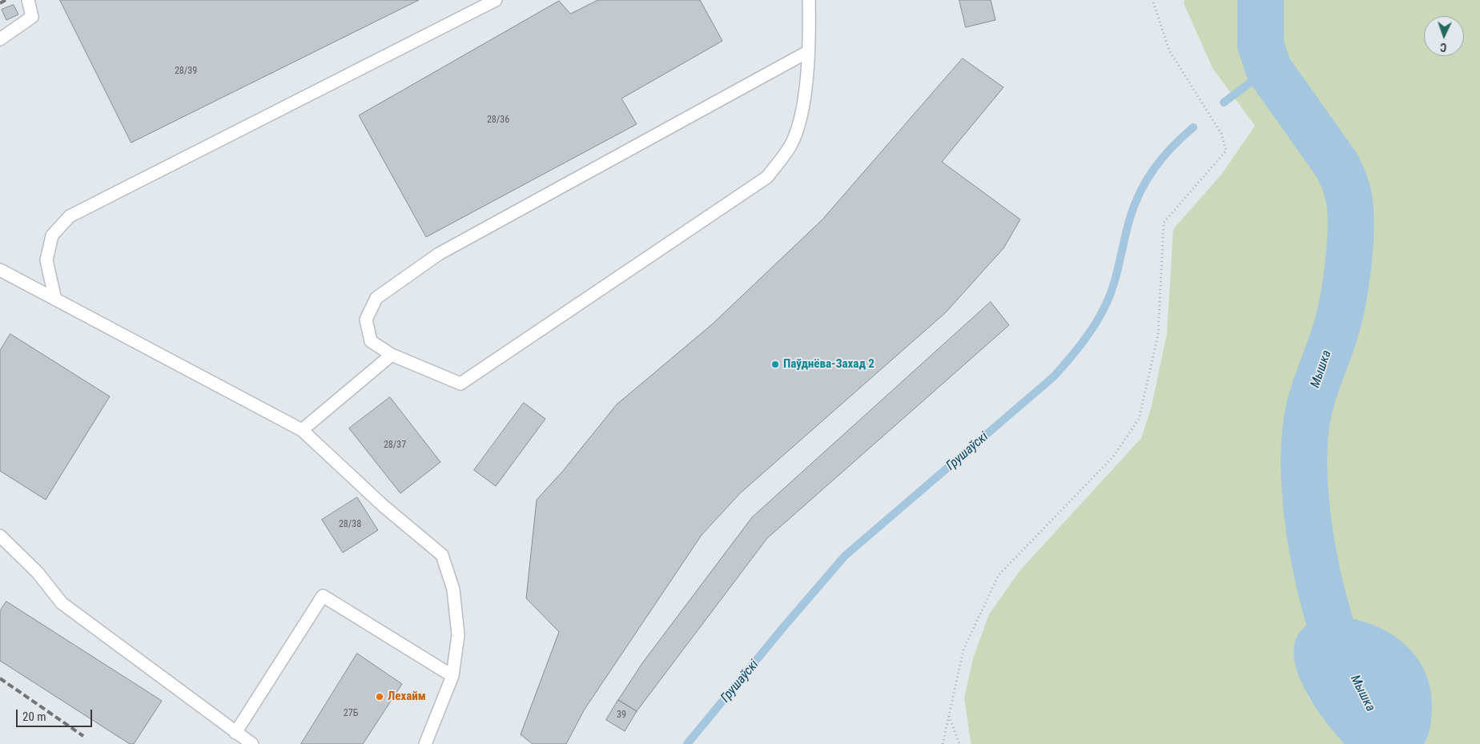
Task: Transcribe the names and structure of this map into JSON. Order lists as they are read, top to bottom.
{
  "water": ["Мышка", "Грушаўскі"],
  "places": ["Паўднёва-Захад 2", "Лехайм"],
  "house_numbers": [
    "28/39",
    "28/36",
    "28/37",
    "28/38",
    "27Б",
    "39"
  ],
  "scale_bar": "20 m",
  "north": "bottom"
}
